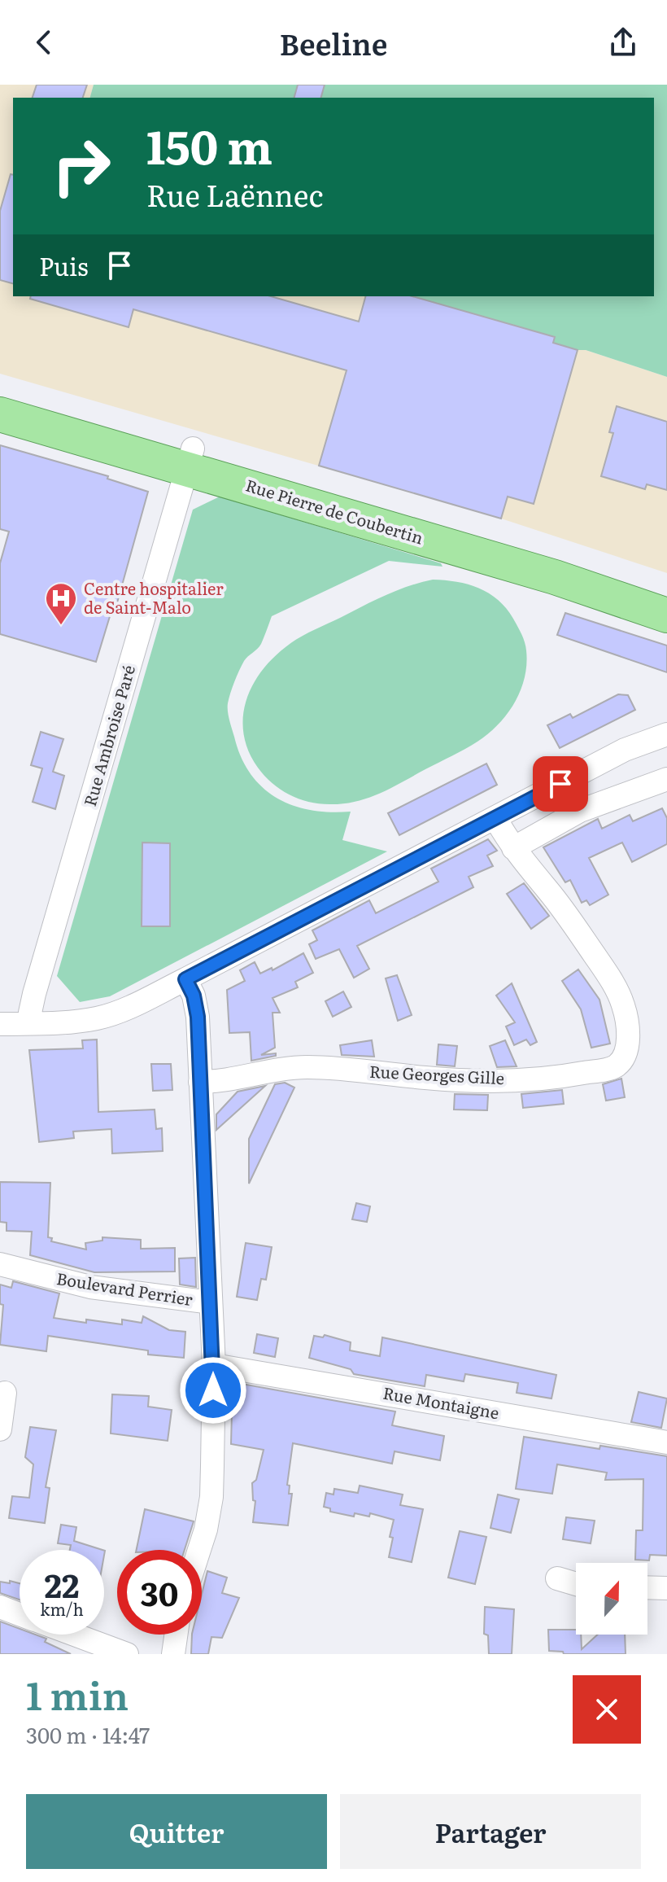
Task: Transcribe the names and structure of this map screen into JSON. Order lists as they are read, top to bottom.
{
  "streets": {
    "main road": ["Rue Pierre de Coubertin"],
    "street": [
      "Rue Ambroise Paré",
      "Rue Georges Gille",
      "Boulevard Perrier",
      "Rue Montaigne"
    ]
  },
  "crossings": [
    ["Rue Pierre de Coubertin", "Rue Ambroise Paré"]
  ],
  "places": {
    "hospital": ["Centre hospitalier de Saint-Malo"]
  },
  "north": "top",
  "page": {
    "header": "Beeline",
    "turn": ["150 m", "Rue Laënnec"],
    "then": "Puis",
    "speed": "22 km/h",
    "limit": "30",
    "heading": ["1 min", "300 m · 14:47"],
    "buttons": ["Quitter", "Partager"]
  }
}
